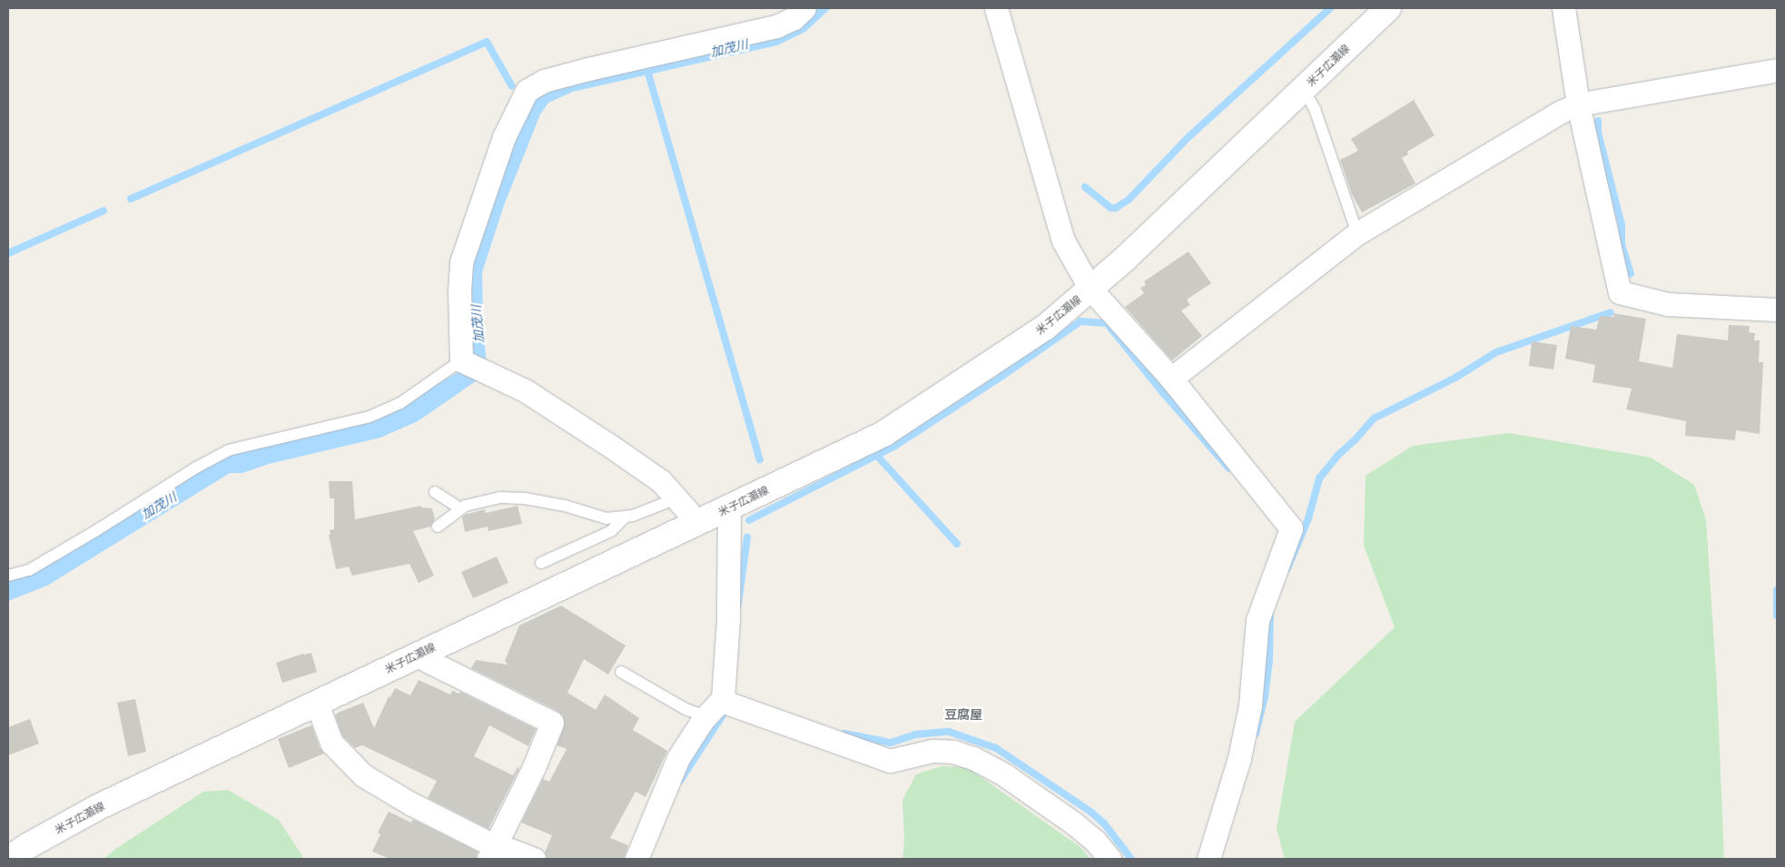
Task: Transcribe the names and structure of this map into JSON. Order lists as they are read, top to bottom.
{
  "streets": {
    "main road": ["米子広瀬線"]
  },
  "districts": ["豆腐屋"],
  "water": ["加茂川"]
}
